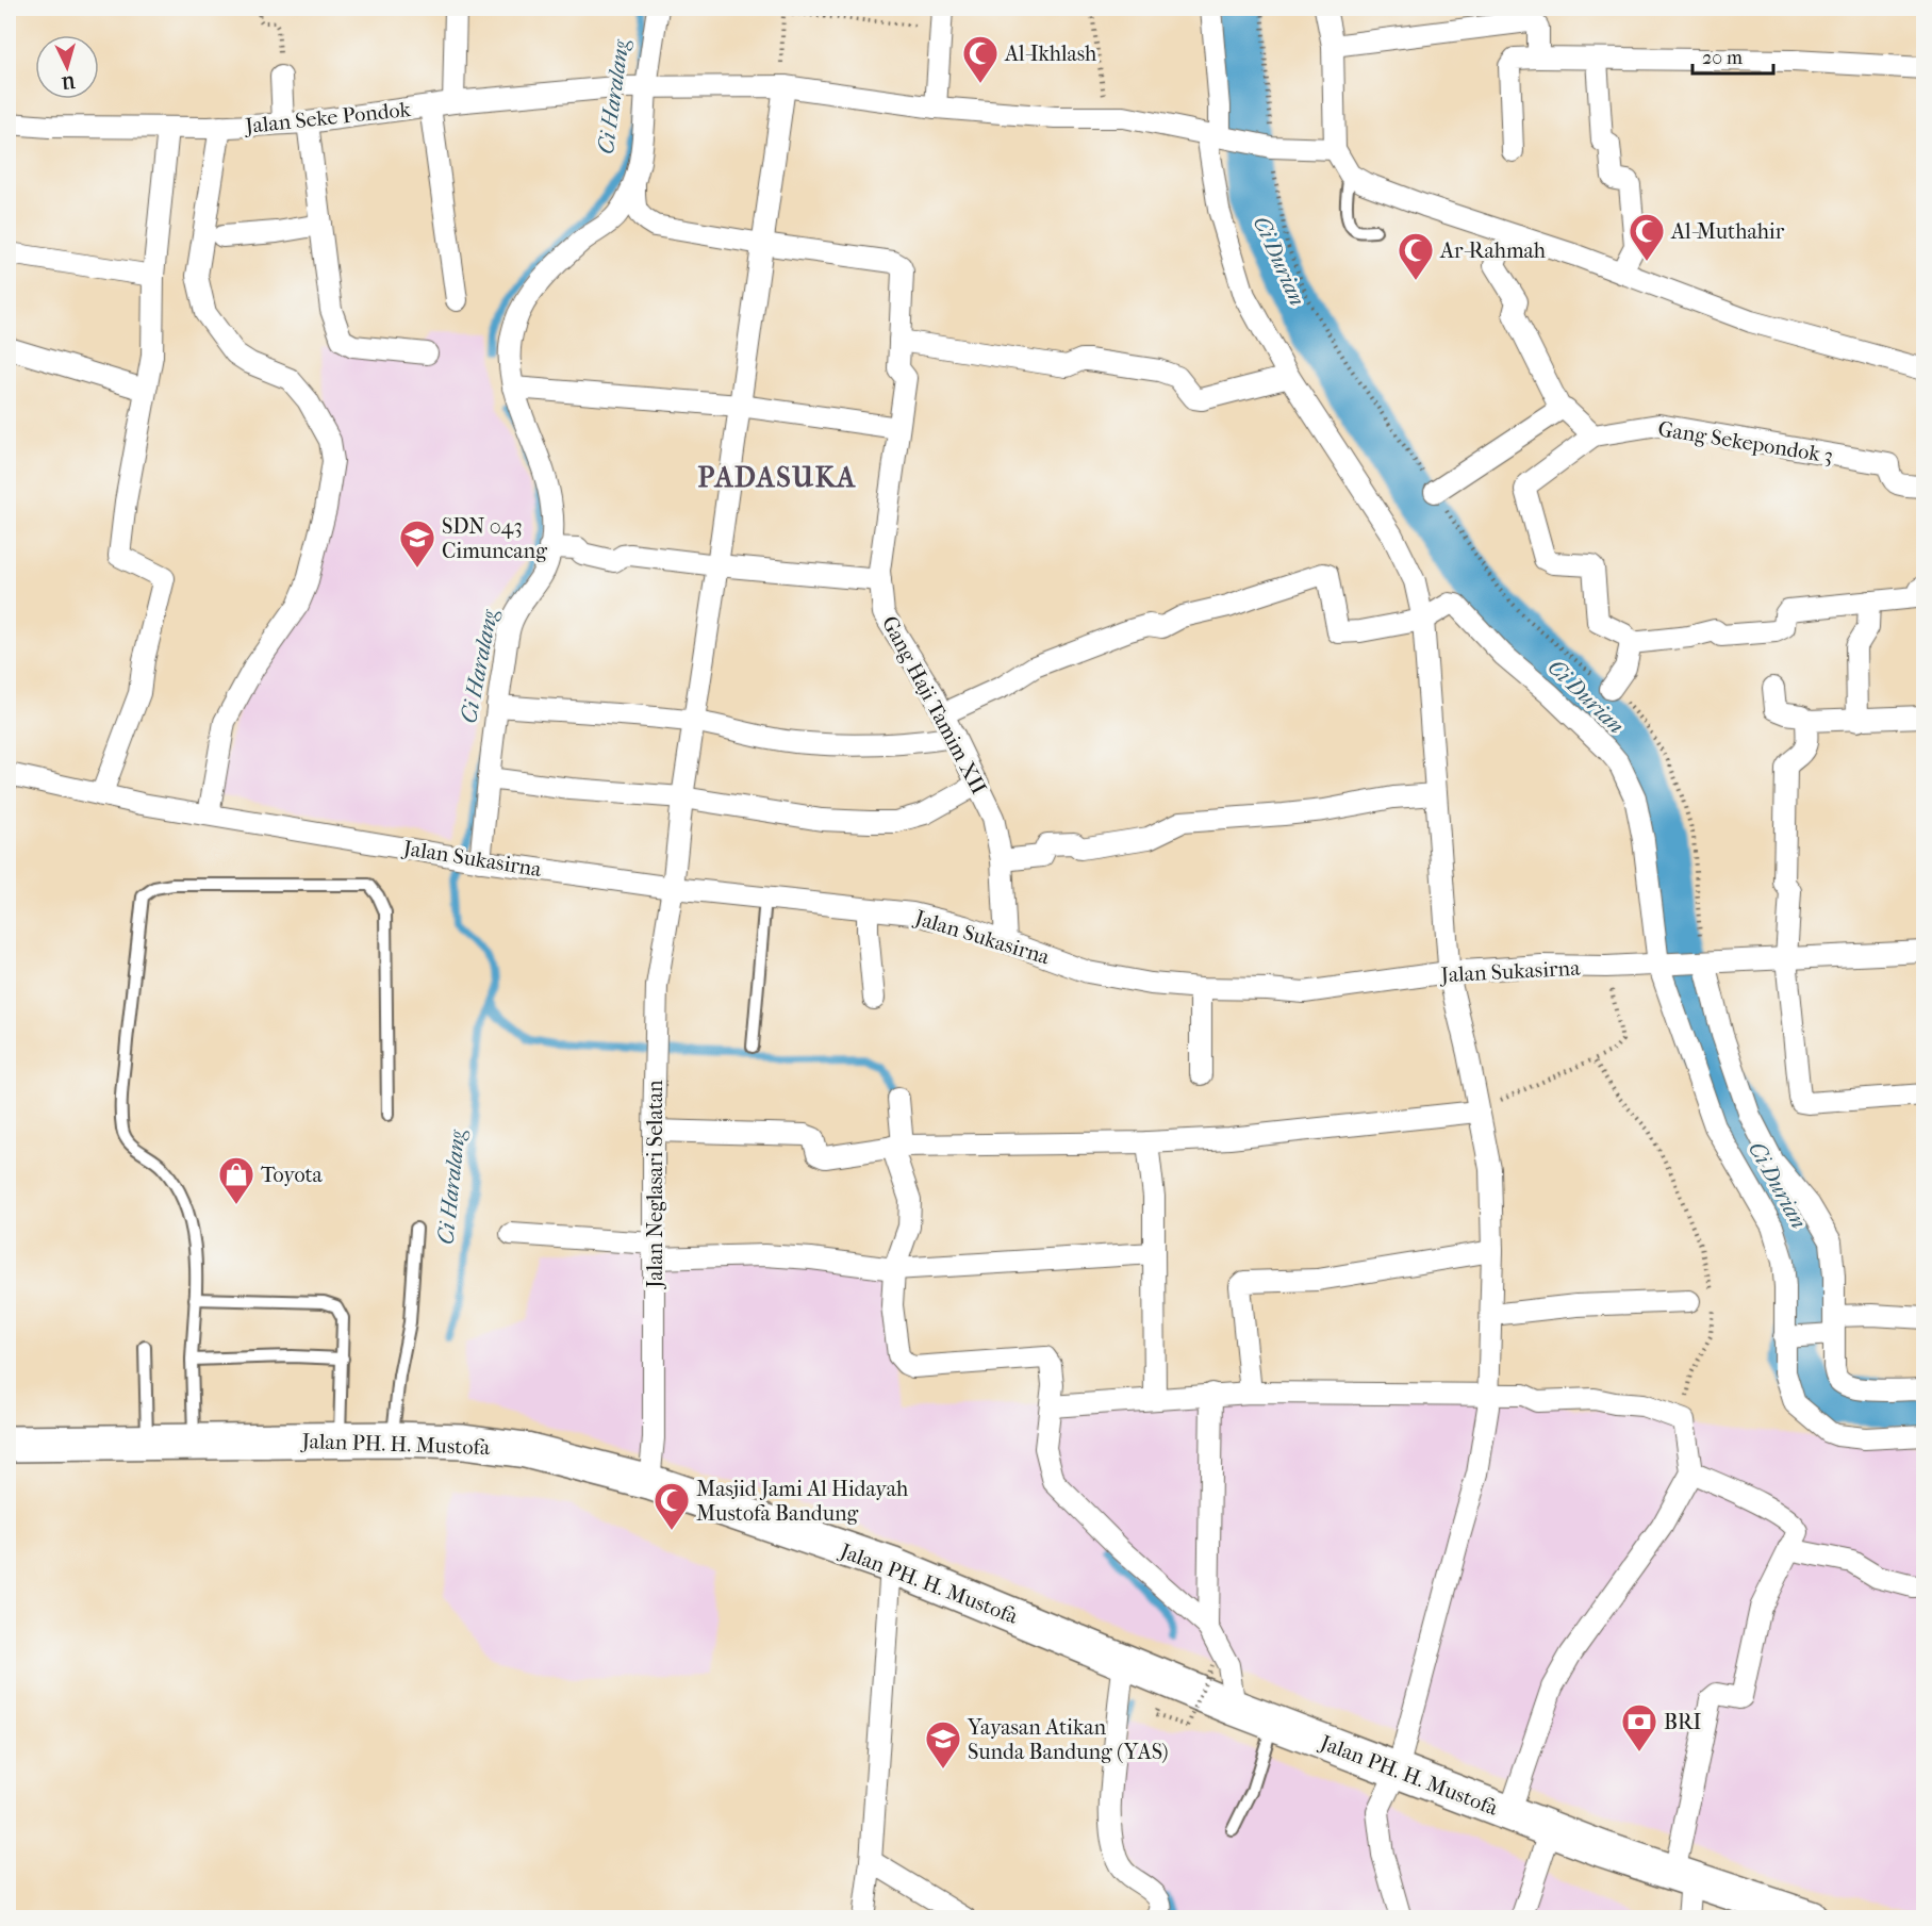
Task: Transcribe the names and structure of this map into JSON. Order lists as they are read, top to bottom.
{
  "streets": {
    "highway": ["Jalan PH. H. Mustofa"],
    "street": [
      "Jalan Seke Pondok",
      "Gang Sekepondok 3",
      "Gang Haji Tamim XII",
      "Jalan Sukasirna",
      "Jalan Neglasari Selatan"
    ]
  },
  "crossings": [
    ["Jalan Seke Pondok", "Jalan Neglasari Selatan"],
    ["Gang Haji Tamim XII", "Jalan Sukasirna"],
    ["Gang Haji Tamim XII", "Jalan Neglasari Selatan"],
    ["Jalan Sukasirna", "Jalan Neglasari Selatan"],
    ["Jalan Neglasari Selatan", "Jalan PH. H. Mustofa"]
  ],
  "districts": ["PADASUKA"],
  "water": ["Ci Haralang", "Ci Durian"],
  "places": {
    "mosque": [
      "Al-Ikhlash",
      "Al-Muthahir",
      "Ar-Rahmah",
      "Masjid Jami Al Hidayah Mustofa Bandung"
    ],
    "school or university": ["SDN 043 Cimuncang", "Yayasan Atikan Sunda Bandung (YAS)"],
    "shop": ["Toyota"],
    "bank": ["BRI"]
  },
  "scale_bar": "20 m",
  "north": "bottom"
}
